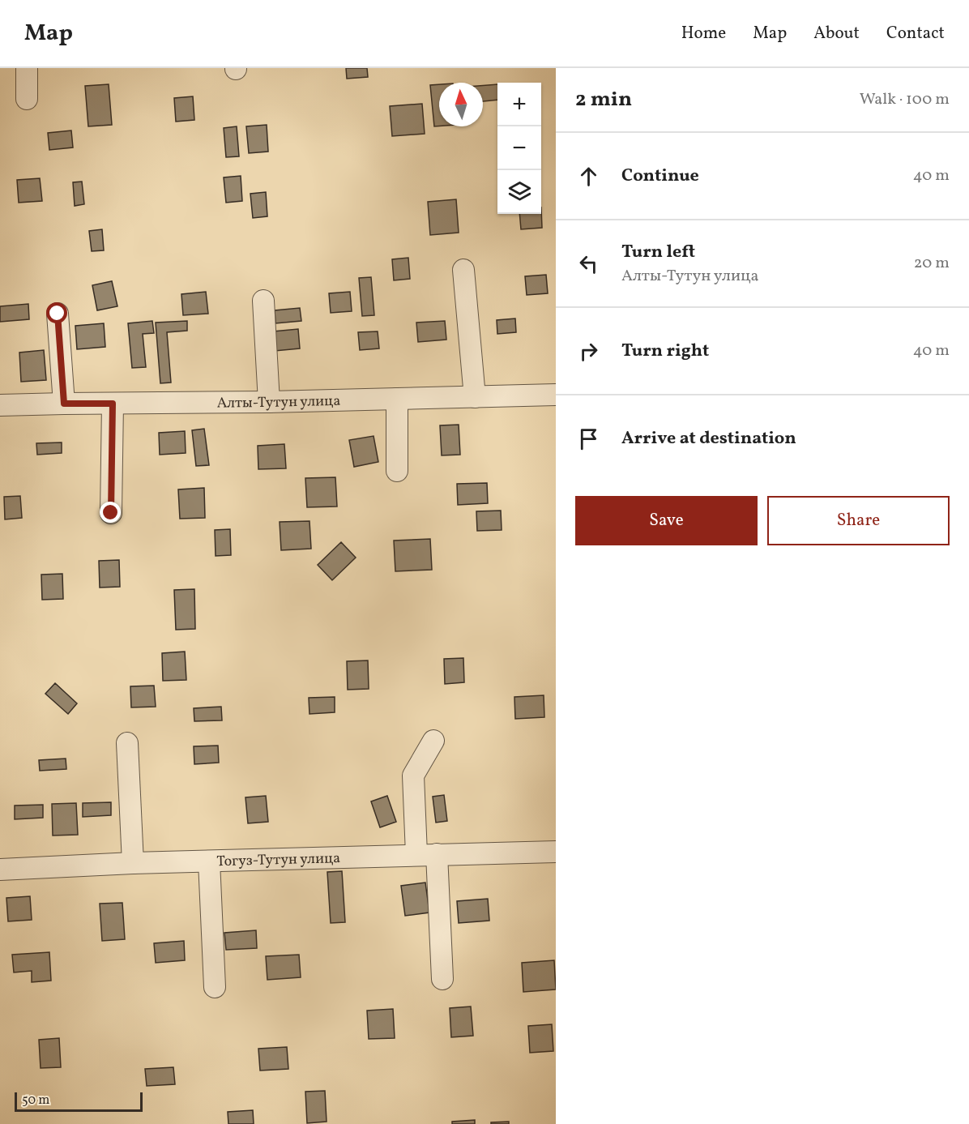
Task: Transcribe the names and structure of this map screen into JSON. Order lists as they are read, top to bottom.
{
  "streets": {
    "street": ["Алты-Тутун улица", "Тогуз-Тутун улица"]
  },
  "scale_bar": "50 m",
  "north": "top",
  "page": {
    "header": "Map",
    "nav": [
      "Home",
      "Map",
      "About",
      "Contact"
    ],
    "heading": ["2 min", "Walk · 100 m"],
    "map_buttons": ["+", "−"],
    "list": [
      ["Continue", "40 m"],
      ["Turn left", "Алты-Тутун улица", "20 m"],
      ["Turn right", "40 m"],
      "Arrive at destination"
    ],
    "buttons": ["Save", "Share"],
    "scale": "50 m"
  }
}
